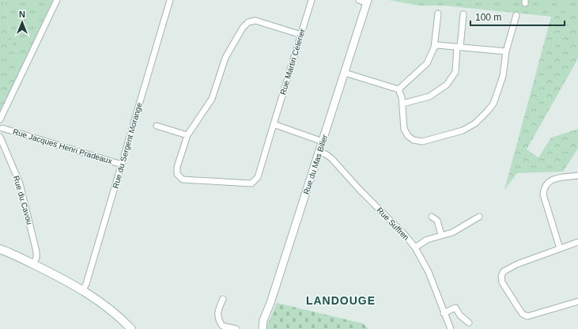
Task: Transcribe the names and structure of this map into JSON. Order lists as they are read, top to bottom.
{
  "streets": {
    "street": [
      "Rue Martin Celerier",
      "Rue du Sergent Morange",
      "Rue Jacques Henri Pradeaux",
      "Rue du Mas Bilier",
      "Rue du Cavou",
      "Rue Suffren"
    ]
  },
  "crossings": [
    ["Rue du Sergent Morange", "Rue Jacques Henri Pradeaux"],
    ["Rue du Mas Bilier", "Rue Suffren"]
  ],
  "districts": ["LANDOUGE"],
  "scale_bar": "100 m",
  "north": "top"
}
